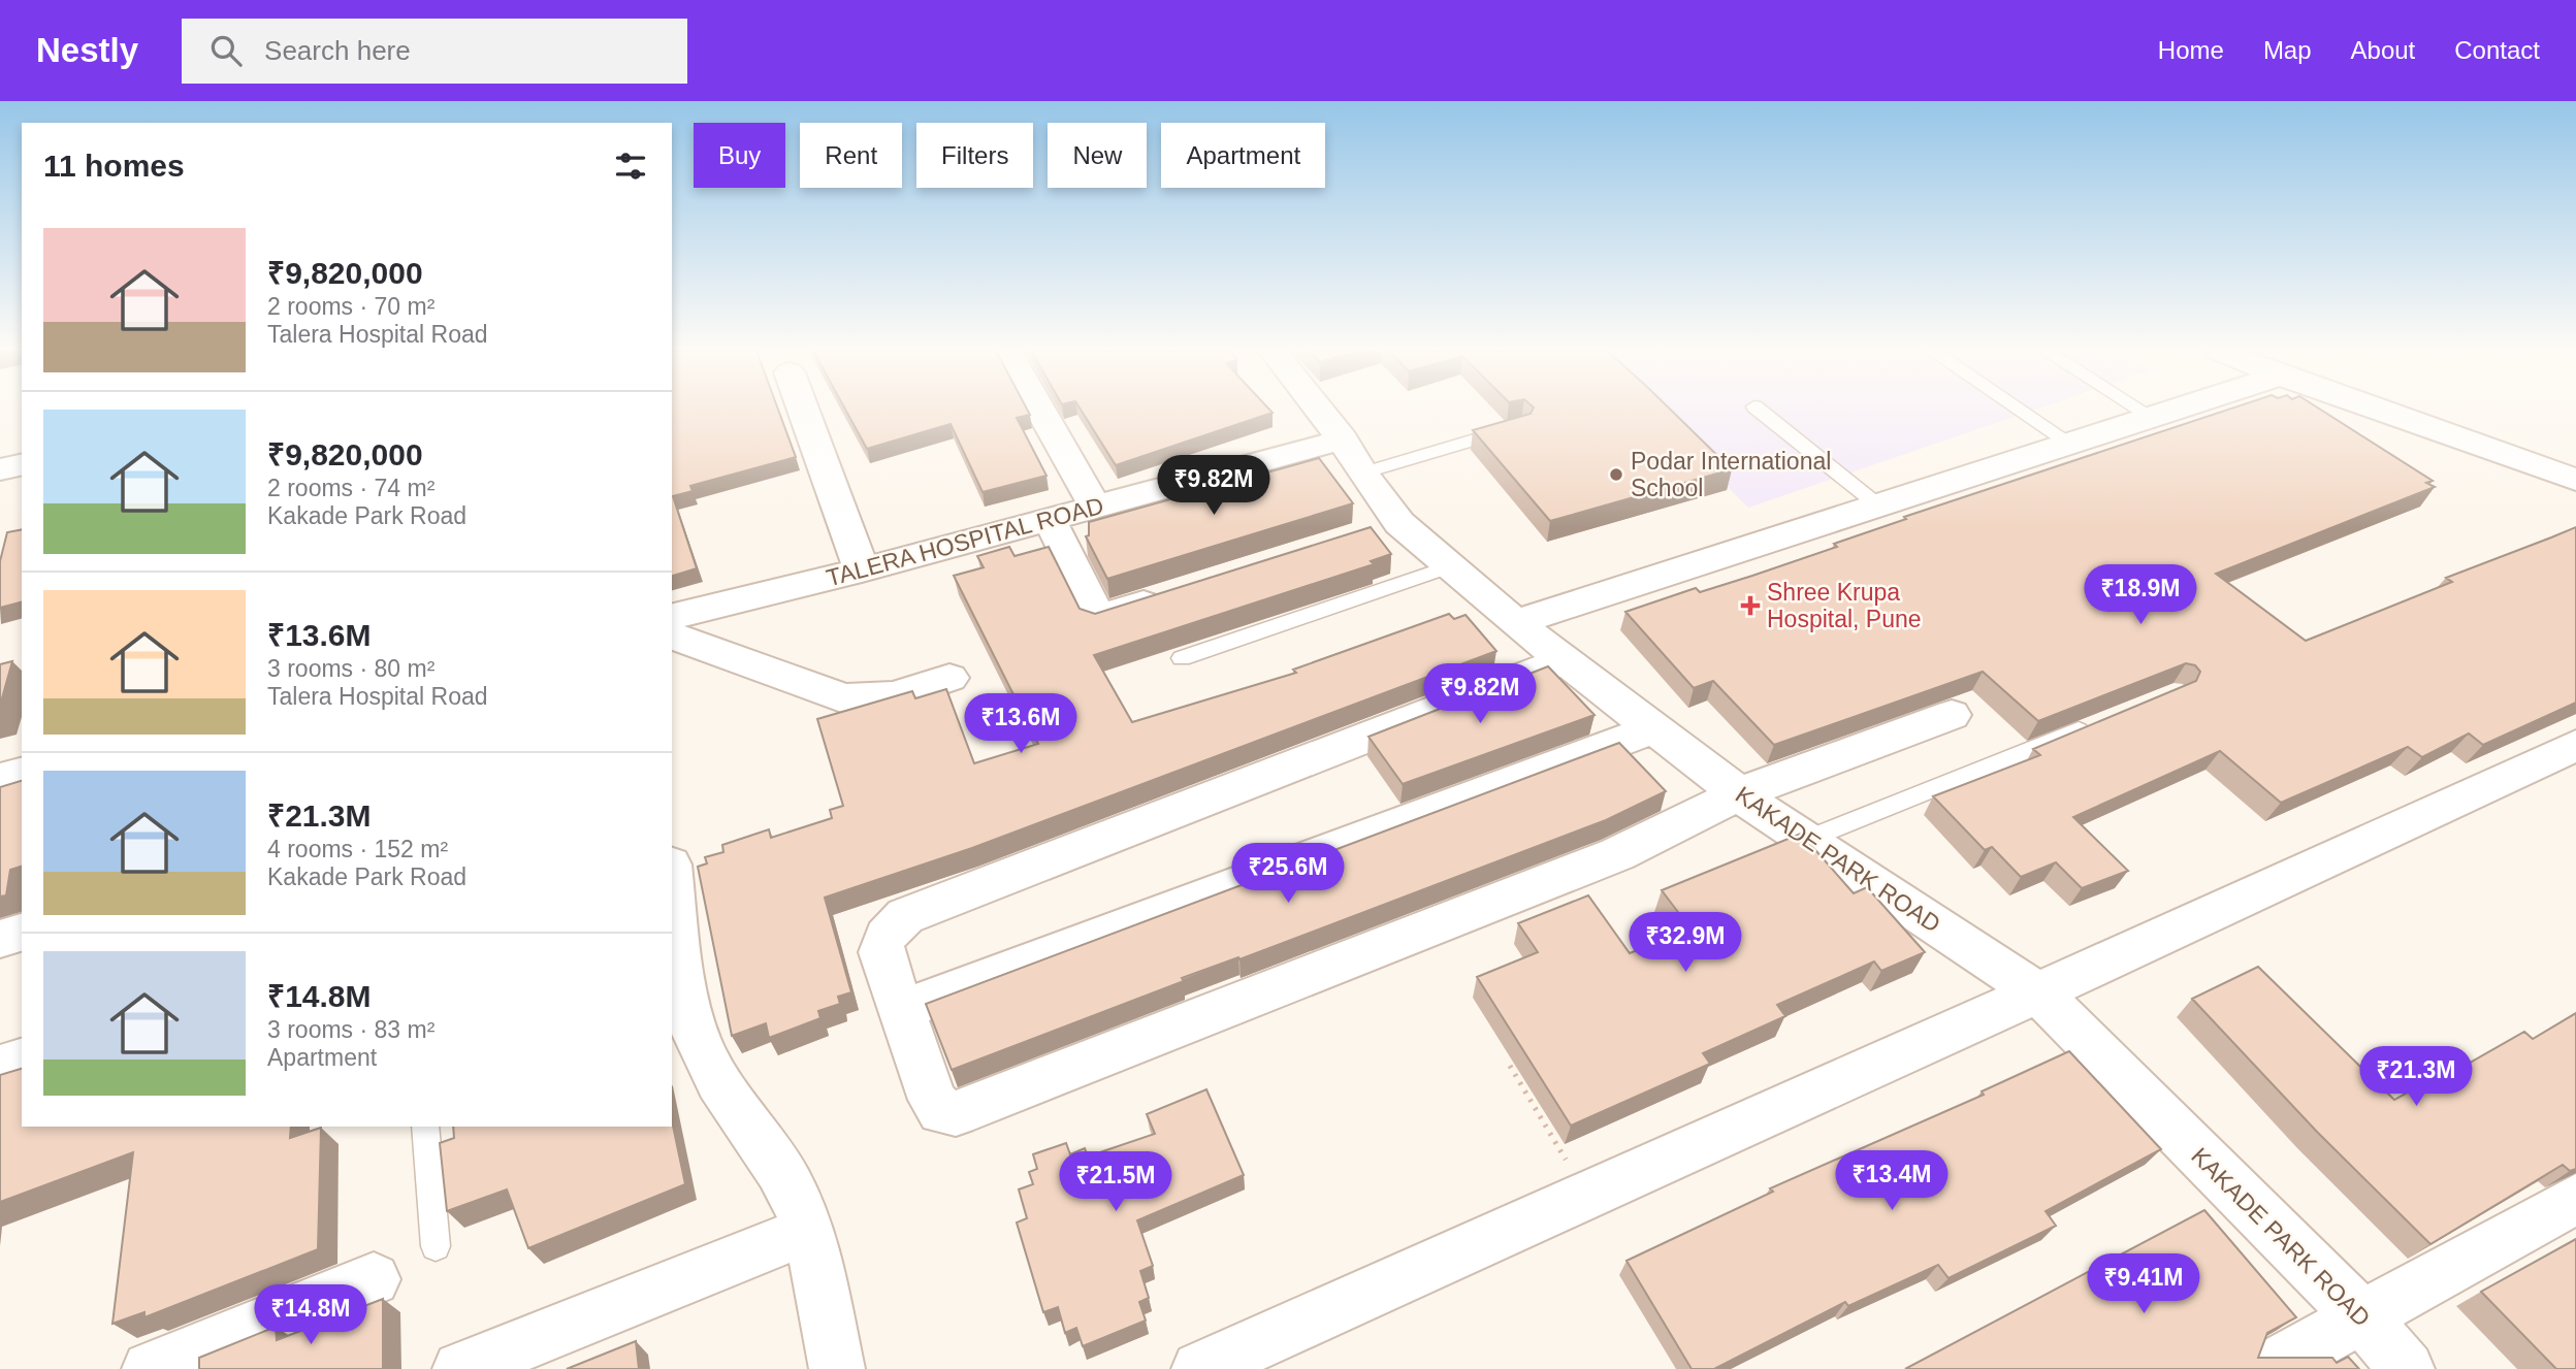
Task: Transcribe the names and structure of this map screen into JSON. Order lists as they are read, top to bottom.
{
  "streets": {
    "street": ["TALERA HOSPITAL ROAD", "KAKADE PARK ROAD"]
  },
  "crossings": [
    ["TALERA HOSPITAL ROAD", "KAKADE PARK ROAD"]
  ],
  "places": {
    "other": ["Podar International School"],
    "health": ["Shree Krupa Hospital, Pune"]
  },
  "page": {
    "header": "Nestly",
    "search": "Search here",
    "nav": [
      "Home",
      "Map",
      "About",
      "Contact"
    ],
    "chip": [
      "Buy",
      "Rent",
      "Filters",
      "New",
      "Apartment"
    ],
    "heading": "11 homes",
    "list": [
      {
        "name": "₹9,820,000",
        "note": "2 rooms · 70 m² · Talera Hospital Road"
      },
      {
        "name": "₹9,820,000",
        "note": "2 rooms · 74 m² · Kakade Park Road"
      },
      {
        "name": "₹13.6M",
        "note": "3 rooms · 80 m² · Talera Hospital Road"
      },
      {
        "name": "₹21.3M",
        "note": "4 rooms · 152 m² · Kakade Park Road"
      },
      {
        "name": "₹14.8M",
        "note": "3 rooms · 83 m² · Apartment"
      }
    ],
    "price": [
      "₹9.82M",
      "₹18.9M",
      "₹9.82M",
      "₹13.6M",
      "₹25.6M",
      "₹32.9M",
      "₹21.3M",
      "₹13.4M",
      "₹21.5M",
      "₹9.41M",
      "₹14.8M"
    ]
  }
}
